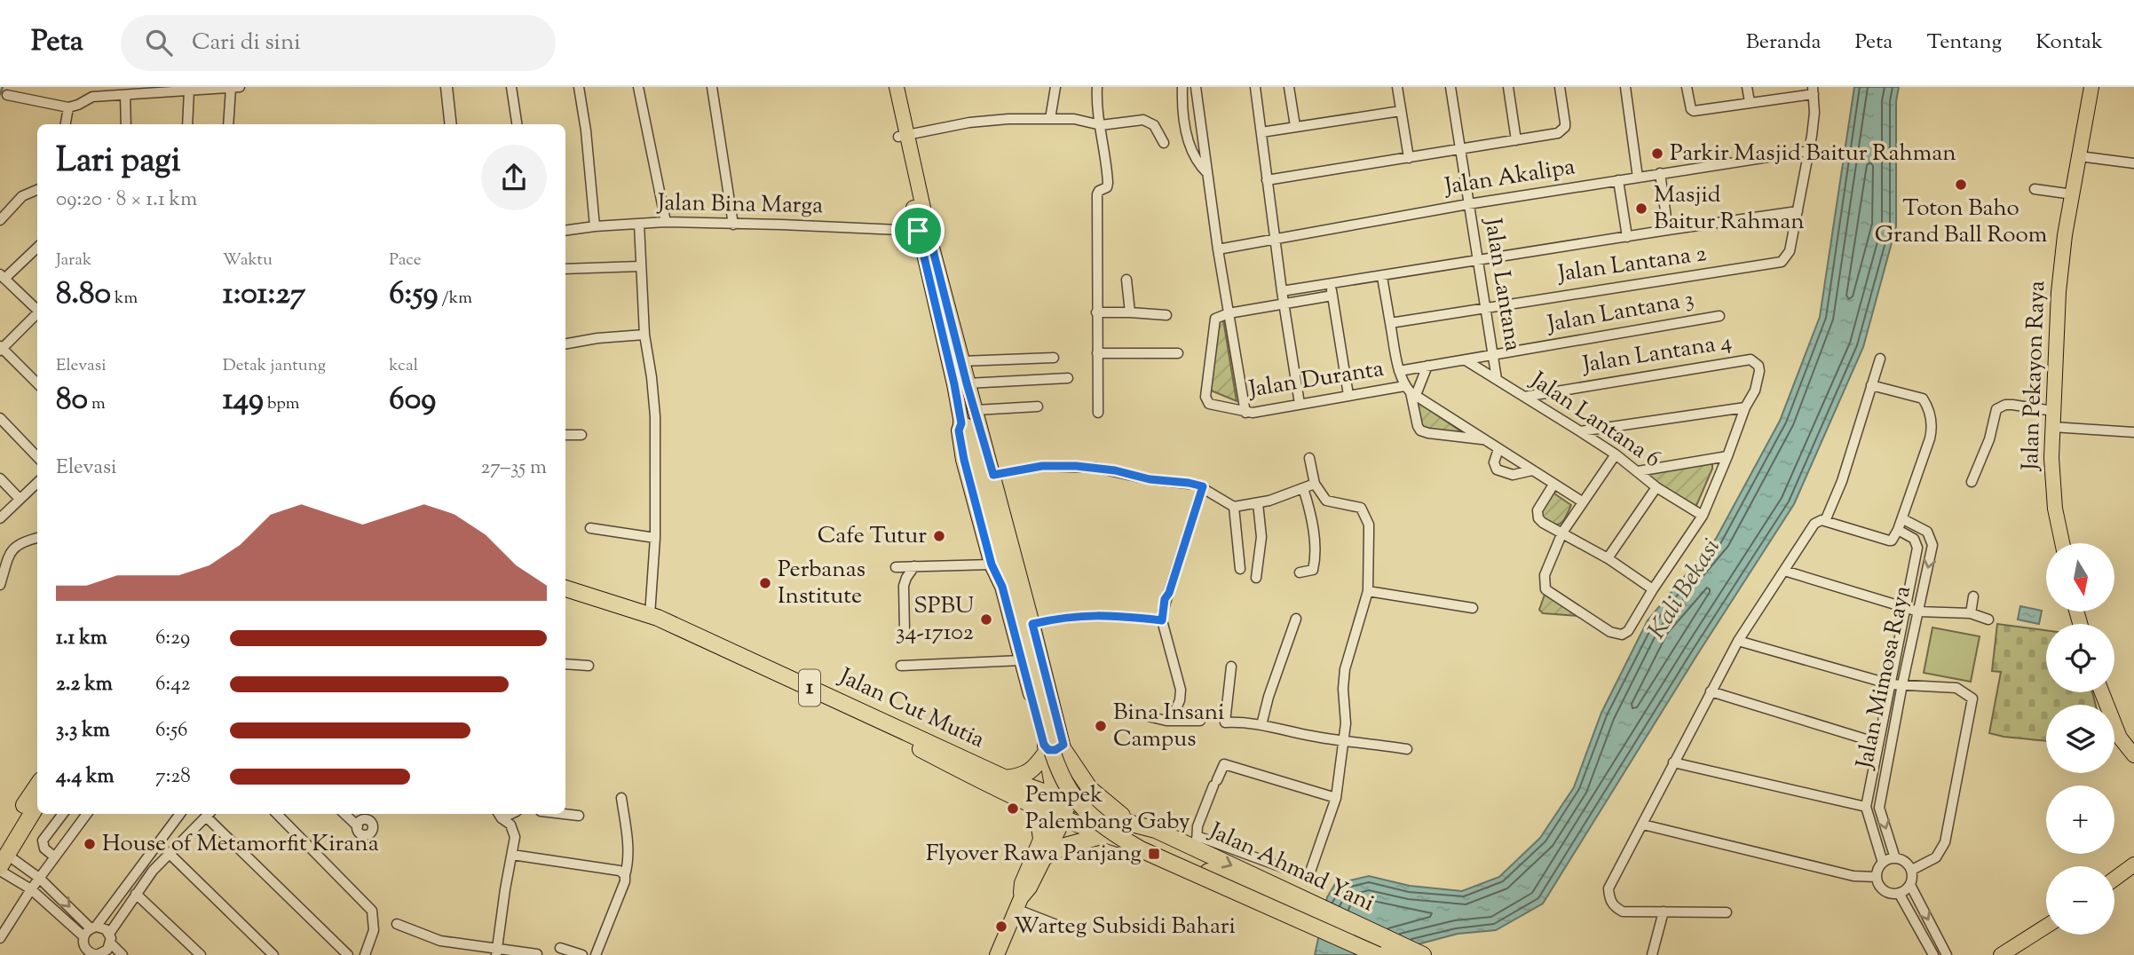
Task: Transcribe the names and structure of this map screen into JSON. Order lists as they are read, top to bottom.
{
  "streets": {
    "highway": ["1", "Jalan Cut Mutia", "Jalan Ahmad Yani"],
    "main road": ["Jalan Pekayon Raya"],
    "street": [
      "Jalan Akalipa",
      "Jalan Bina Marga",
      "Jalan Lantana 2",
      "Jalan Lantana",
      "Jalan Lantana 3",
      "Jalan Lantana 4",
      "Jalan Duranta",
      "Jalan Lantana 6",
      "Jalan Mimosa Raya"
    ]
  },
  "crossings": [
    ["Jalan Akalipa", "Jalan Lantana 2"],
    ["Jalan Akalipa", "Jalan Lantana"],
    ["Jalan Lantana 2", "Jalan Lantana"],
    ["Jalan Lantana", "Jalan Lantana 3"],
    ["Jalan Lantana", "Jalan Lantana 6"],
    ["Jalan Lantana 3", "Jalan Lantana 6"],
    ["Jalan Lantana 4", "Jalan Lantana 6"],
    ["Jalan Cut Mutia", "Jalan Ahmad Yani"]
  ],
  "water": ["Kali Bekasi"],
  "places": {
    "other": [
      "Parkir Masjid Baitur Rahman",
      "Toton Baho Grand Ball Room",
      "Masjid Baitur Rahman",
      "Cafe Tutur",
      "Perbanas Institute",
      "SPBU 34-17102",
      "Bina Insani Campus",
      "Pempek Palembang Gaby",
      "House of Metamorfit Kirana",
      "Warteg Subsidi Bahari"
    ],
    "transit": ["Flyover Rawa Panjang"]
  },
  "north": "bottom",
  "page": {
    "header": "Peta",
    "search": "Cari di sini",
    "nav": [
      "Beranda",
      "Peta",
      "Tentang",
      "Kontak"
    ],
    "heading": ["Lari pagi", "09:20 · 8 × 1.1 km"],
    "stats": [
      ["Jarak", "8.80 km"],
      ["Waktu", "1:01:27"],
      ["Pace", "6:59 /km"],
      ["Elevasi", "80 m"],
      ["Detak jantung", "149 bpm"],
      ["kcal", "609"]
    ],
    "chart": ["Elevasi", "27–35 m"],
    "map_buttons": ["+", "−"],
    "list": [
      {
        "name": "1.1 km",
        "note": "6:29"
      },
      {
        "name": "2.2 km",
        "note": "6:42"
      },
      {
        "name": "3.3 km",
        "note": "6:56"
      },
      {
        "name": "4.4 km",
        "note": "7:28"
      }
    ]
  }
}
